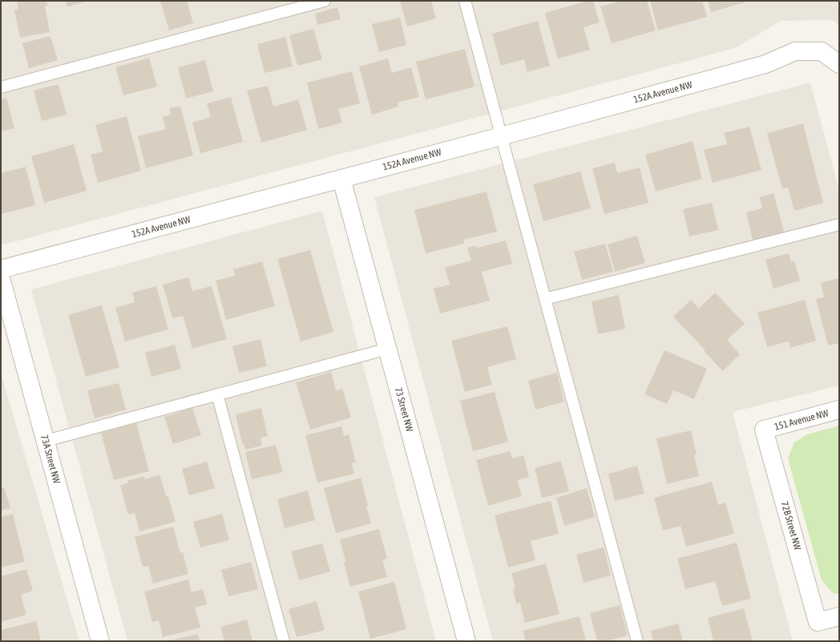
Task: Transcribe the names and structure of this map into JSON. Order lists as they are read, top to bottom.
{
  "streets": {
    "street": [
      "152A Avenue NW",
      "73 Street NW",
      "151 Avenue NW",
      "73A Street NW",
      "72B Street NW"
    ]
  },
  "crossings": [
    ["152A Avenue NW", "73 Street NW"],
    ["151 Avenue NW", "72B Street NW"]
  ]
}
